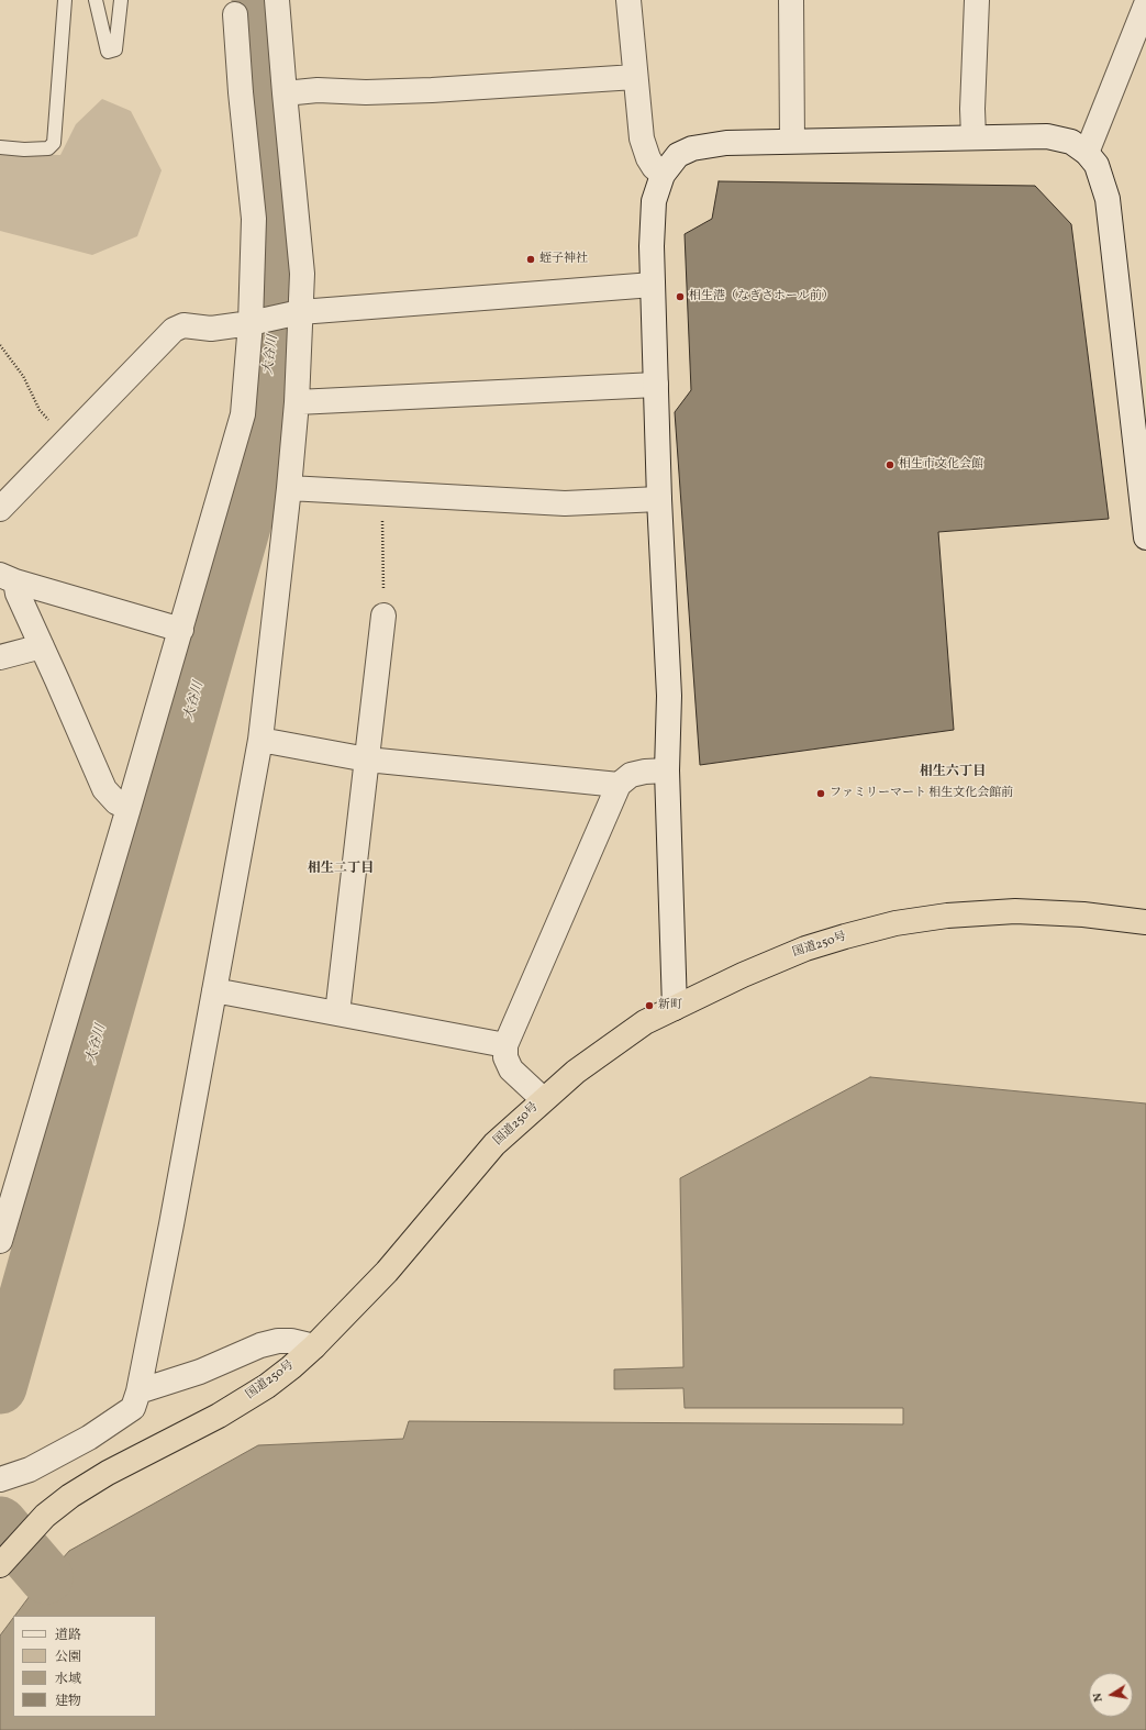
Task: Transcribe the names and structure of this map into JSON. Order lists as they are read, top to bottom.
{
  "streets": {
    "highway": ["国道250号"]
  },
  "districts": ["相生六丁目", "相生二丁目"],
  "water": ["大谷川"],
  "places": [
    "蛭子神社",
    "相生港（なぎさホール前）",
    "相生市文化会館",
    "ファミリーマート 相生文化会館前",
    "新町"
  ],
  "legend": [
    "道路",
    "公園",
    "水域",
    "建物"
  ],
  "north": "left"
}
